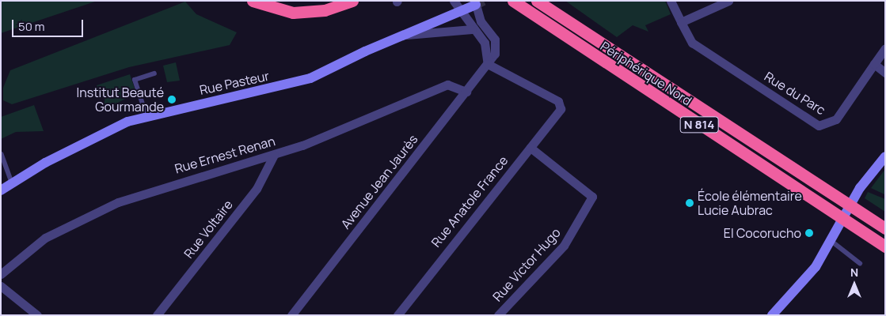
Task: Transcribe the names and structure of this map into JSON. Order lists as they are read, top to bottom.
{
  "streets": {
    "highway": ["Périphérique Nord", "N 814"],
    "main road": ["Rue Pasteur"],
    "street": [
      "Rue du Parc",
      "Rue Ernest Renan",
      "Avenue Jean Jaurès",
      "Rue Anatole France",
      "Rue Voltaire",
      "Rue Victor Hugo"
    ]
  },
  "crossings": [
    ["Rue Pasteur", "Avenue Jean Jaurès"],
    ["Rue Ernest Renan", "Avenue Jean Jaurès"],
    ["Rue Ernest Renan", "Rue Voltaire"],
    ["Avenue Jean Jaurès", "Rue Anatole France"],
    ["Rue Anatole France", "Rue Victor Hugo"]
  ],
  "places": ["Institut Beauté Gourmande", "École élémentaire Lucie Aubrac", "El Cocorucho"],
  "scale_bar": "50 m",
  "north": "top"
}
